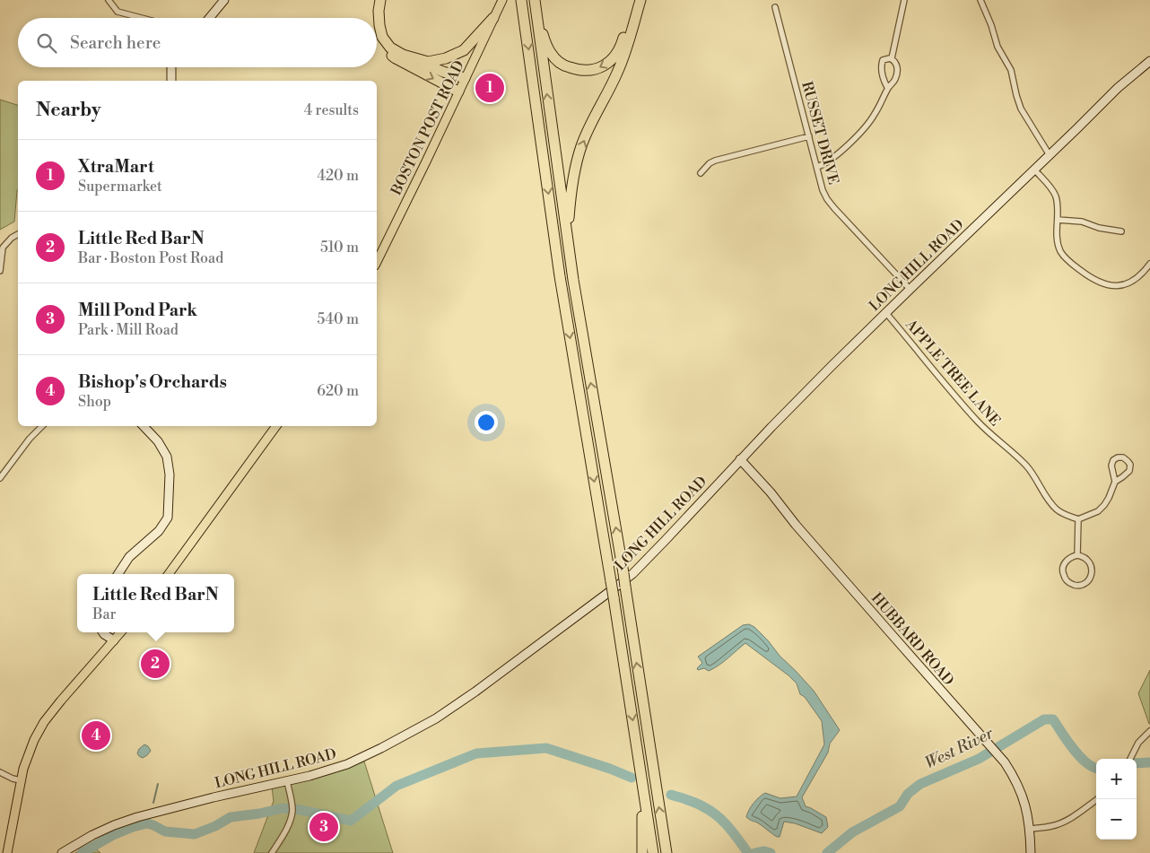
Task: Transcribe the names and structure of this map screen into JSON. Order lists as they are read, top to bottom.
{
  "streets": {
    "main road": ["BOSTON POST ROAD"],
    "street": [
      "RUSSET DRIVE",
      "LONG HILL ROAD",
      "APPLE TREE LANE",
      "HUBBARD ROAD"
    ]
  },
  "crossings": [
    ["RUSSET DRIVE", "LONG HILL ROAD"],
    ["LONG HILL ROAD", "APPLE TREE LANE"],
    ["LONG HILL ROAD", "HUBBARD ROAD"]
  ],
  "water": ["West River"],
  "page": {
    "search": "Search here",
    "pins": [
      "1",
      "2",
      "4",
      "3"
    ],
    "heading": ["Nearby", "4 results"],
    "list": [
      {
        "mark": "1",
        "name": "XtraMart",
        "note": "Supermarket",
        "value": "420 m"
      },
      {
        "mark": "2",
        "name": "Little Red BarN",
        "note": "Bar · Boston Post Road",
        "value": "510 m"
      },
      {
        "mark": "3",
        "name": "Mill Pond Park",
        "note": "Park · Mill Road",
        "value": "540 m"
      },
      {
        "mark": "4",
        "name": "Bishop's Orchards",
        "note": "Shop",
        "value": "620 m"
      }
    ],
    "popup": ["Little Red BarN", "Bar"],
    "map_buttons": ["+", "−"]
  }
}
